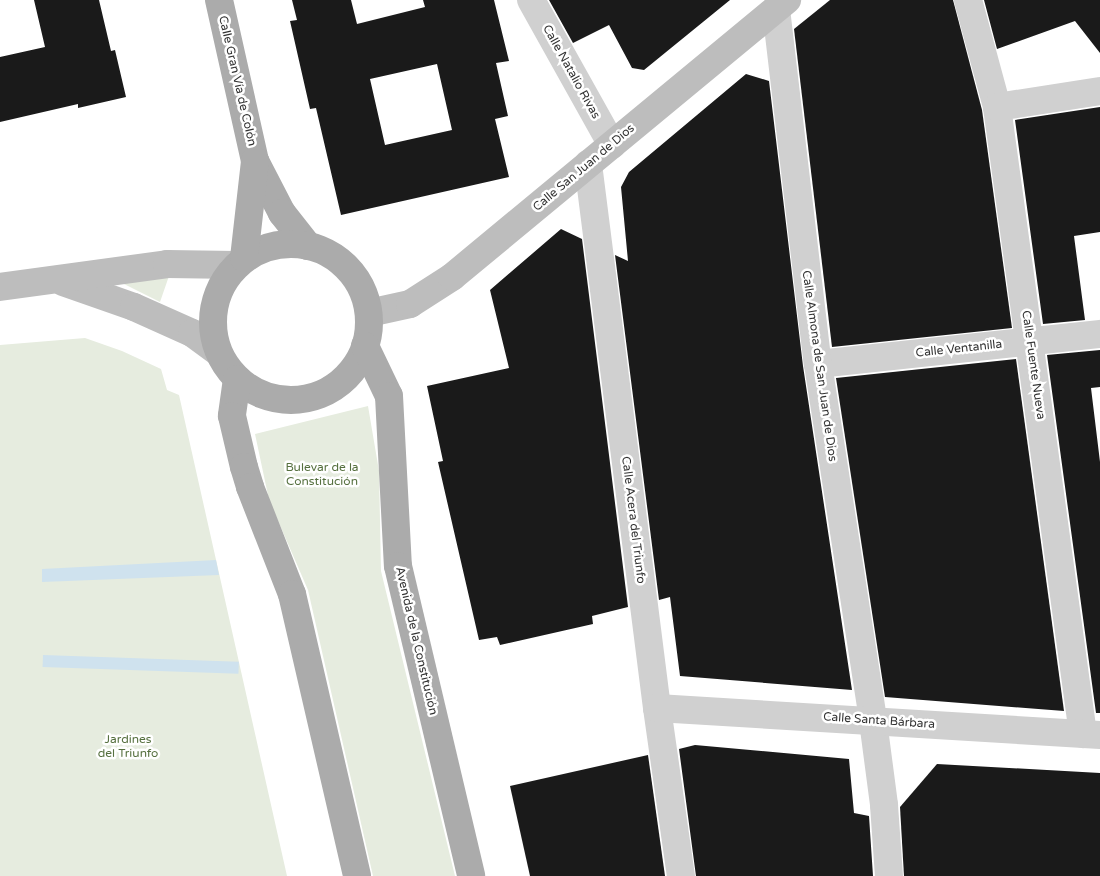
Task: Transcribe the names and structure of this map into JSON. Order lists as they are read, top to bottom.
{
  "streets": {
    "main road": ["Calle Gran Vía de Colón", "Calle San Juan de Dios", "Avenida de la Constitución"],
    "street": [
      "Calle Natalio Rivas",
      "Calle Ventanilla",
      "Calle Fuente Nueva",
      "Calle Almona de San Juan de Dios",
      "Calle Acera del Triunfo",
      "Calle Santa Bárbara"
    ]
  },
  "crossings": [
    ["Calle Natalio Rivas", "Calle San Juan de Dios"],
    ["Calle San Juan de Dios", "Calle Almona de San Juan de Dios"],
    ["Calle San Juan de Dios", "Calle Acera del Triunfo"],
    ["Calle San Juan de Dios", "Avenida de la Constitución"],
    ["Calle Ventanilla", "Calle Fuente Nueva"],
    ["Calle Ventanilla", "Calle Almona de San Juan de Dios"],
    ["Calle Fuente Nueva", "Calle Santa Bárbara"],
    ["Calle Almona de San Juan de Dios", "Calle Santa Bárbara"],
    ["Calle Acera del Triunfo", "Calle Santa Bárbara"]
  ],
  "parks": ["Bulevar de la Constitución", "Jardines del Triunfo"]
}
